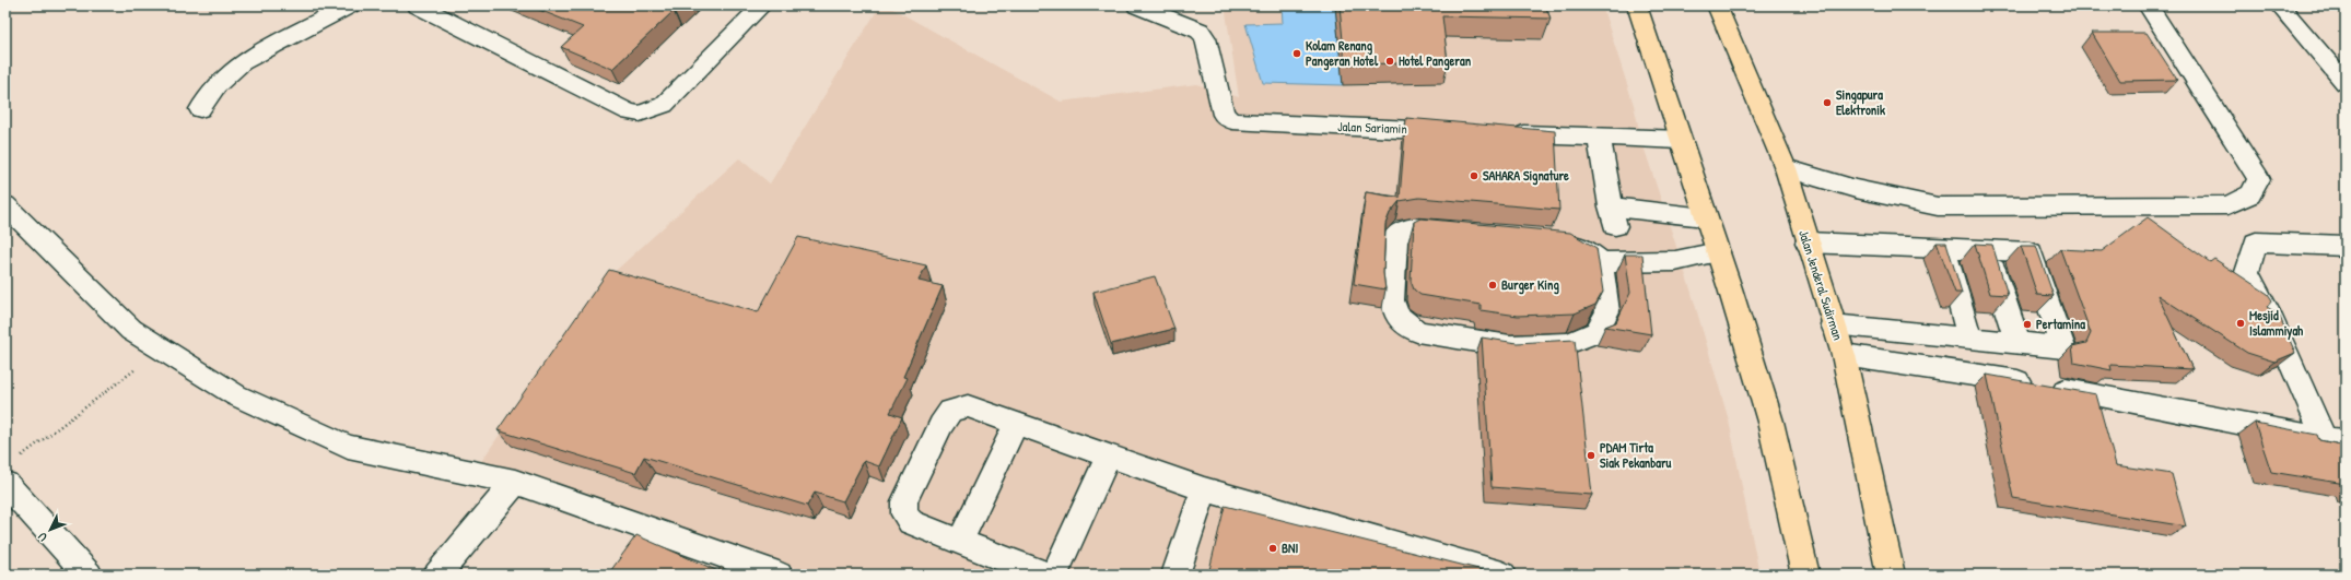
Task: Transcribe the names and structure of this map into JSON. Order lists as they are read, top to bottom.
{
  "streets": {
    "main road": ["Jalan Jenderal Sudirman"],
    "street": ["Jalan Sariamin"]
  },
  "places": [
    "Kolam Renang Pangeran Hotel",
    "Hotel Pangeran",
    "Singapura Elektronik",
    "SAHARA Signature",
    "Burger King",
    "Mesjid Islammiyah",
    "Pertamina",
    "PDAM Tirta Siak Pekanbaru",
    "BNI"
  ],
  "north": "bottom left"
}
